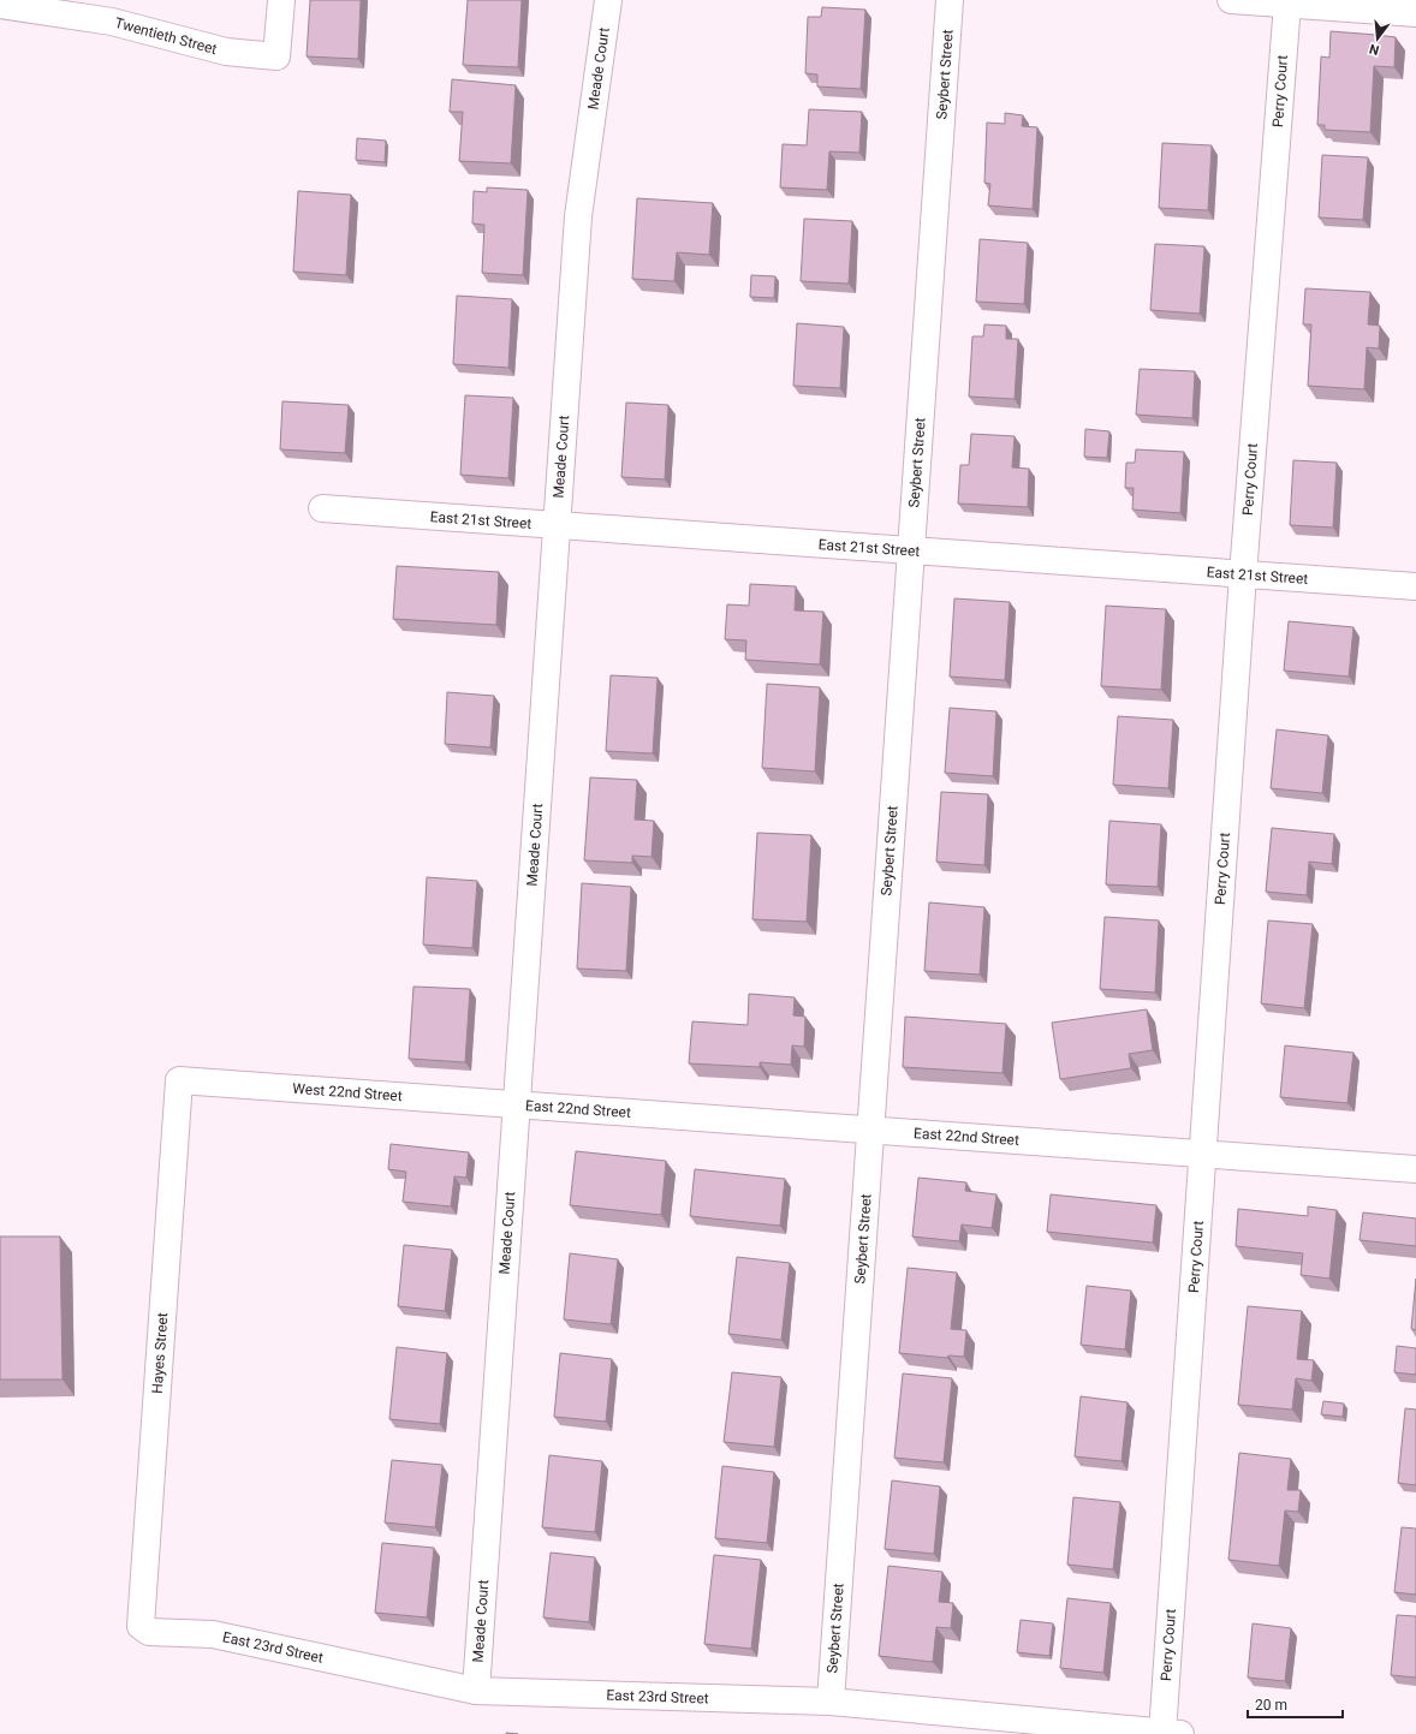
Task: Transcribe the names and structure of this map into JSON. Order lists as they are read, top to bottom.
{
  "streets": {
    "street": [
      "Twentieth Street",
      "Meade Court",
      "Seybert Street",
      "Perry Court",
      "East 21st Street",
      "West 22nd Street",
      "East 22nd Street",
      "Hayes Street",
      "East 23rd Street"
    ]
  },
  "crossings": [
    ["Meade Court", "East 21st Street"],
    ["Meade Court", "West 22nd Street"],
    ["Meade Court", "East 22nd Street"],
    ["Meade Court", "East 23rd Street"],
    ["Seybert Street", "East 21st Street"],
    ["Seybert Street", "East 22nd Street"],
    ["Seybert Street", "East 23rd Street"],
    ["Perry Court", "East 21st Street"],
    ["Perry Court", "East 22nd Street"],
    ["Perry Court", "East 23rd Street"],
    ["West 22nd Street", "East 22nd Street"],
    ["West 22nd Street", "Hayes Street"],
    ["Hayes Street", "East 23rd Street"]
  ],
  "scale_bar": "20 m",
  "north": "bottom"
}
